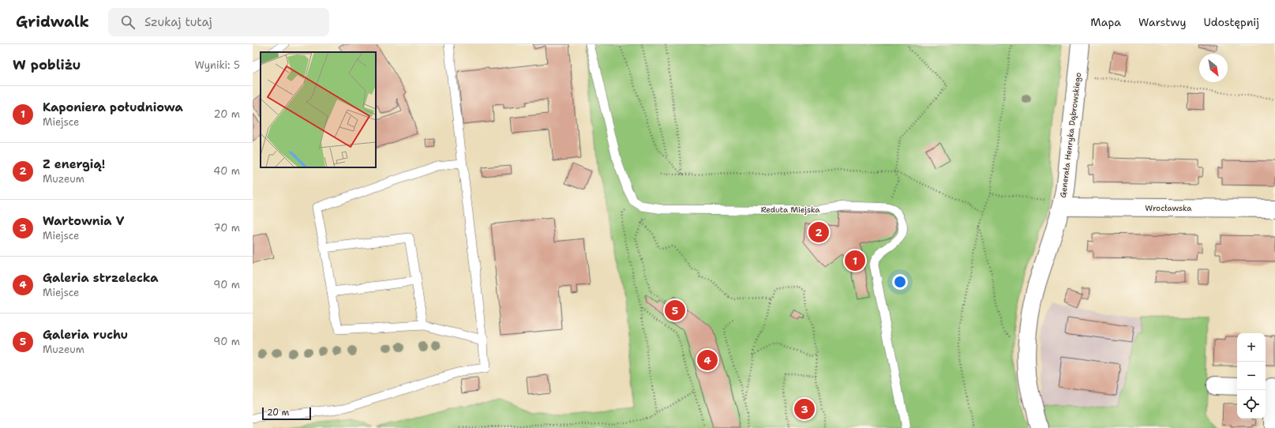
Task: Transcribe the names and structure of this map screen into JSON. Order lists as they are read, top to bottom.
{
  "streets": {
    "street": ["Generała Henryka Dąbrowskiego", "Wrocławska"],
    "lane": ["Reduta Miejska"]
  },
  "crossings": [
    ["Generała Henryka Dąbrowskiego", "Wrocławska"]
  ],
  "scale_bar": "20 m",
  "north": "bottom right",
  "page": {
    "header": "Gridwalk",
    "search": "Szukaj tutaj",
    "nav": ["Mapa", "Warstwy", "Udostępnij"],
    "heading": ["W pobliżu", "Wyniki: 5"],
    "list": [
      {
        "mark": "1",
        "name": "Kaponiera południowa",
        "note": "Miejsce",
        "value": "20 m"
      },
      {
        "mark": "2",
        "name": "Z energią!",
        "note": "Muzeum",
        "value": "40 m"
      },
      {
        "mark": "3",
        "name": "Wartownia V",
        "note": "Miejsce",
        "value": "70 m"
      },
      {
        "mark": "4",
        "name": "Galeria strzelecka",
        "note": "Miejsce",
        "value": "90 m"
      },
      {
        "mark": "5",
        "name": "Galeria ruchu",
        "note": "Muzeum",
        "value": "90 m"
      }
    ],
    "pins": [
      "2",
      "1",
      "5",
      "4",
      "3"
    ],
    "map_buttons": ["+", "−"],
    "scale": "20 m"
  }
}
